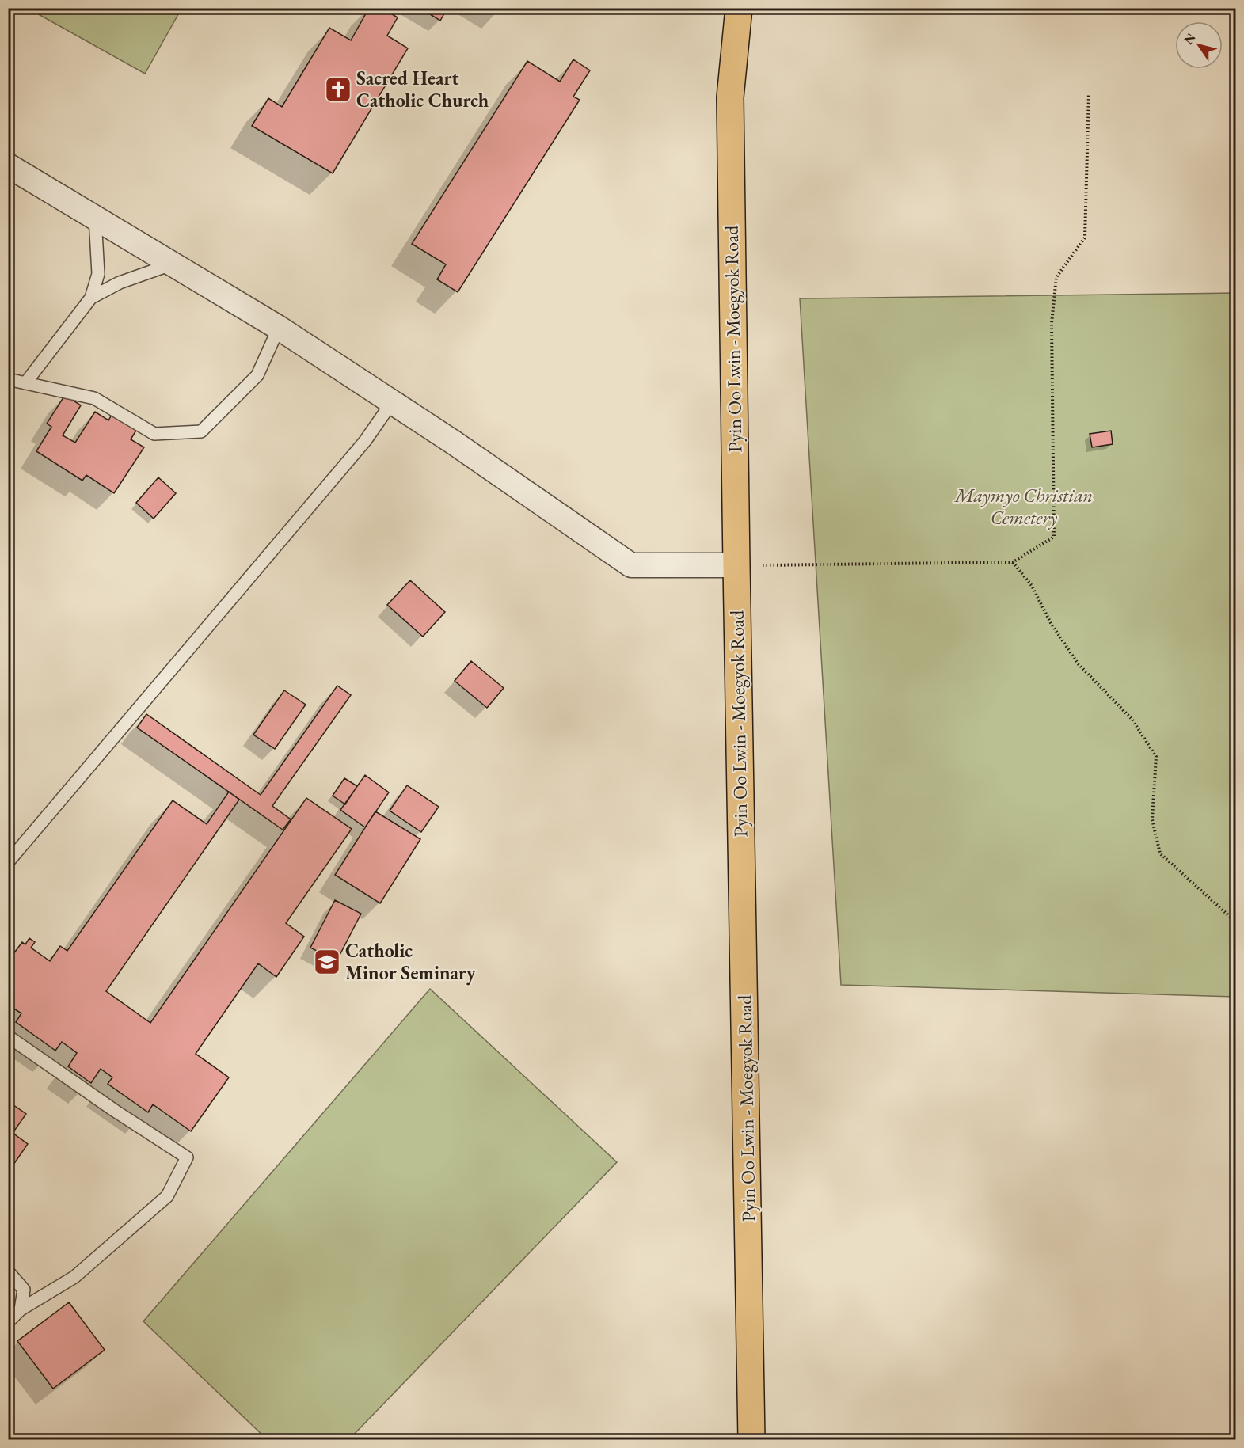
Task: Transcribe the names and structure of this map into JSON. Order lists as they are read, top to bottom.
{
  "streets": {
    "main road": ["Pyin Oo Lwin - Moegyok Road"]
  },
  "parks": ["Maymyo Christian Cemetery"],
  "places": {
    "church": ["Sacred Heart Catholic Church"],
    "school or university": ["Catholic Minor Seminary"]
  },
  "north": "top left"
}
